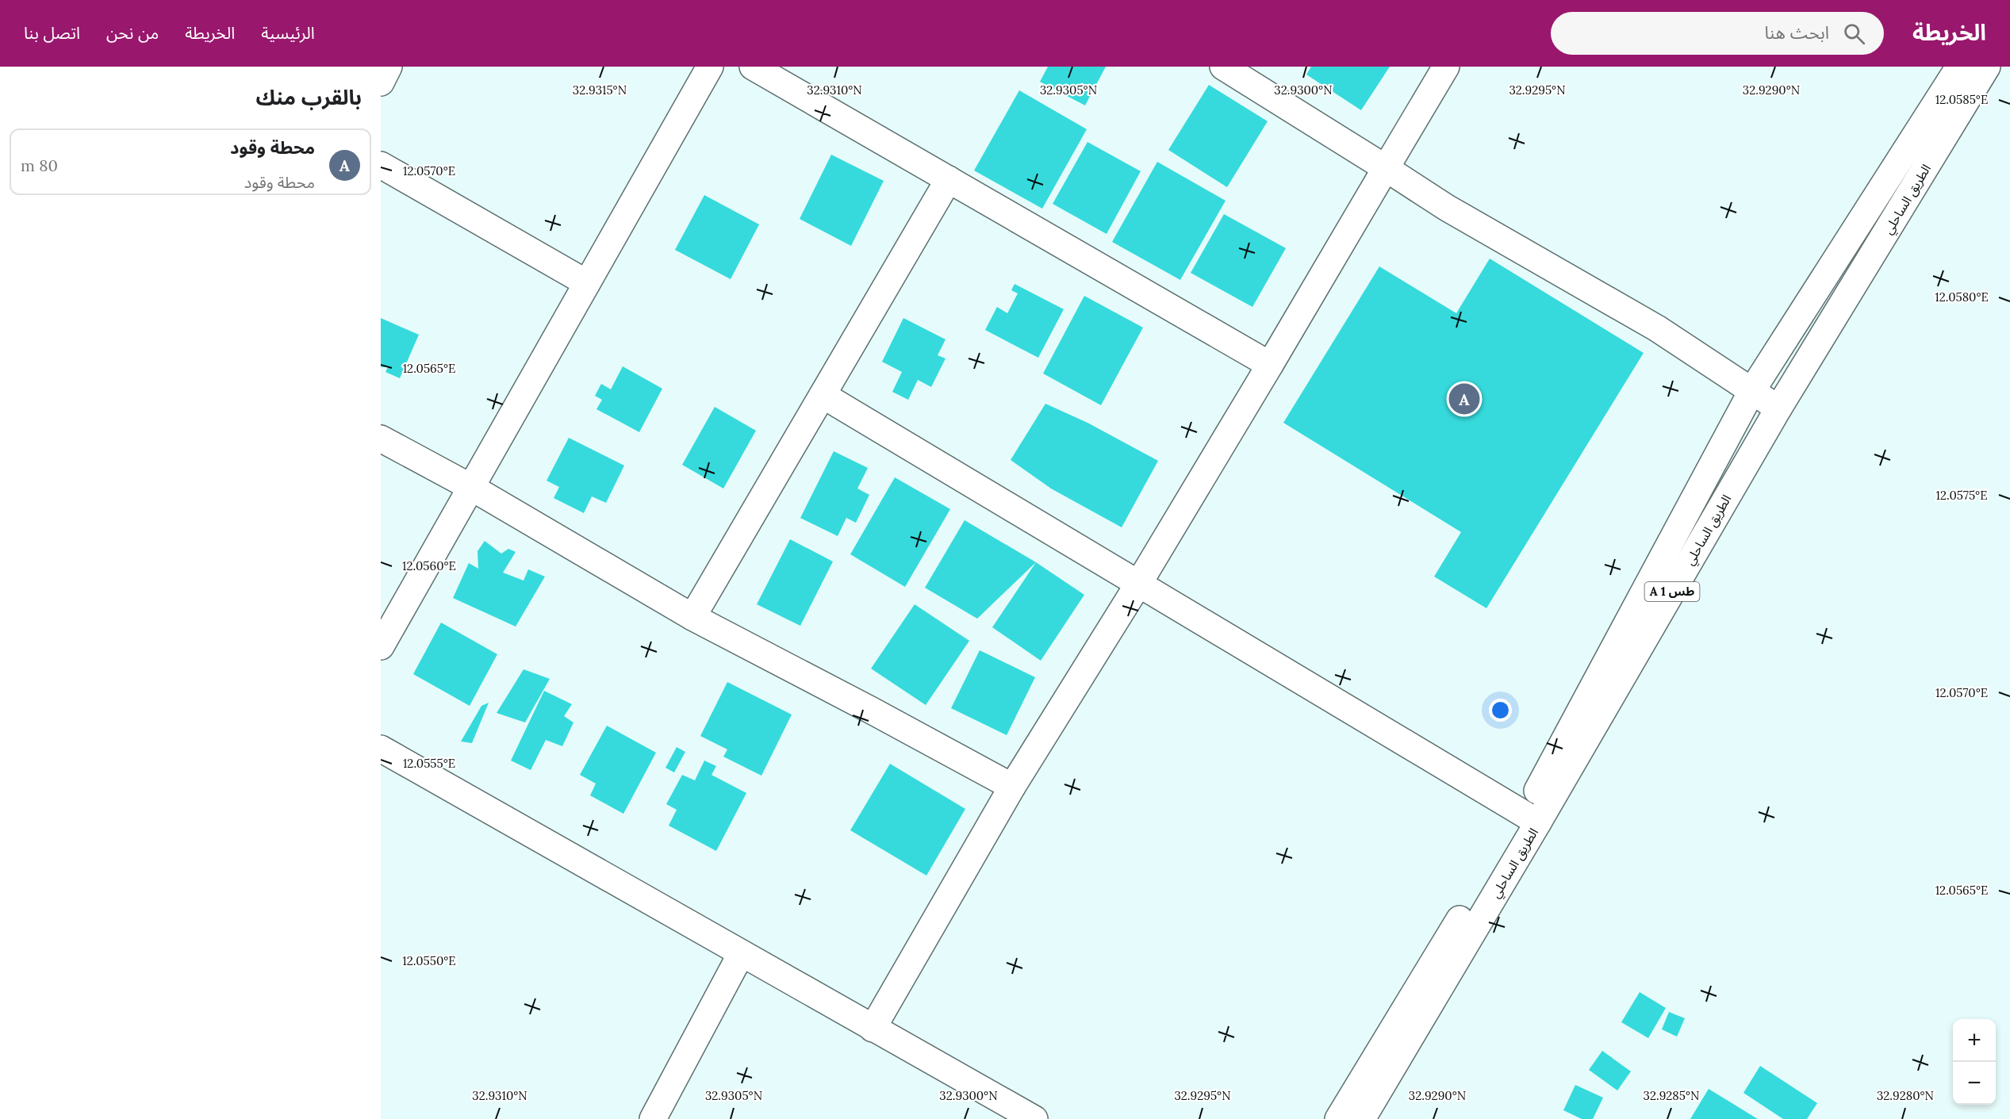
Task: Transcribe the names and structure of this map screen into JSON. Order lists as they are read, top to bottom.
{
  "streets": {
    "main road": ["الطريق الساحلي", "A 1 طس"]
  },
  "crossings": [
    ["الطريق الساحلي", "A 1 طس"]
  ],
  "page": {
    "header": "الخريطة",
    "search": "ابحث هنا",
    "nav": [
      "الرئيسية",
      "الخريطة",
      "من نحن",
      "اتصل بنا"
    ],
    "heading": "بالقرب منك",
    "list": [
      {
        "mark": "A",
        "name": "محطة وقود",
        "note": "محطة وقود",
        "value": "80 m"
      }
    ],
    "pins": "A",
    "map_buttons": ["+", "−"]
  },
  "coordinates": [
    "32.9315°N",
    "32.9310°N",
    "32.9305°N",
    "32.9300°N",
    "32.9295°N",
    "32.9290°N",
    "12.0585°E",
    "12.0570°E",
    "12.0580°E",
    "12.0565°E",
    "12.0575°E",
    "12.0560°E",
    "12.0555°E",
    "12.0550°E",
    "32.9285°N",
    "32.9280°N"
  ]
}
